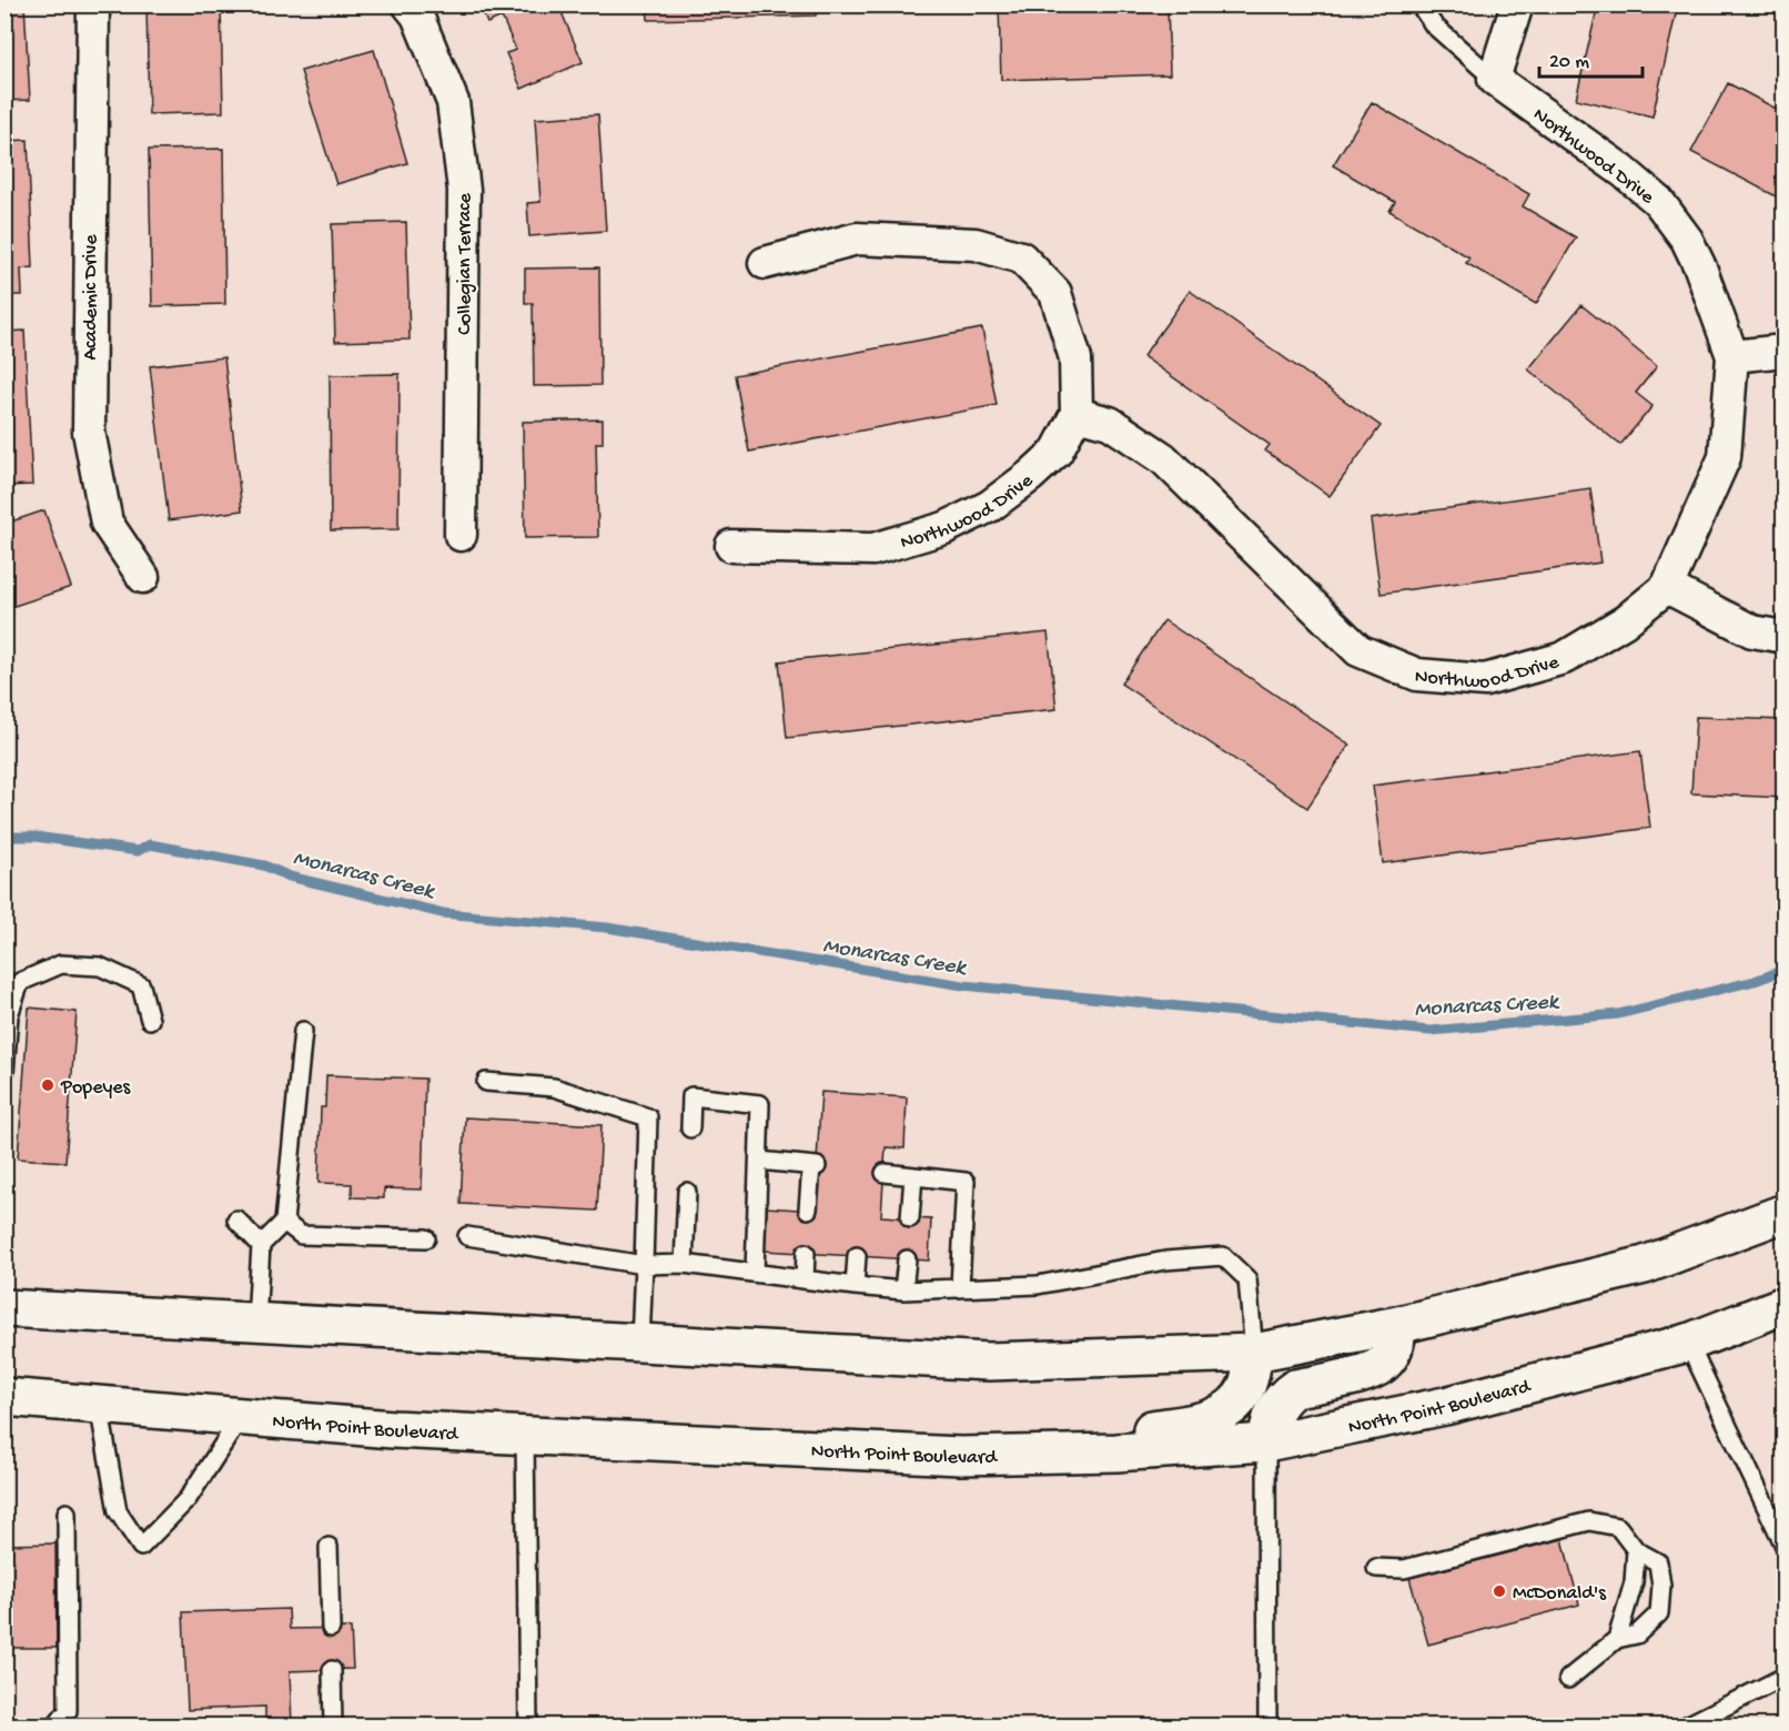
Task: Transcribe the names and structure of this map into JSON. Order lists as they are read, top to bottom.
{
  "streets": {
    "main road": ["North Point Boulevard"],
    "street": ["Northwood Drive", "Collegian Terrace", "Academic Drive"]
  },
  "water": ["Monarcas Creek"],
  "places": ["Popeyes", "McDonald's"],
  "scale_bar": "20 m"
}
